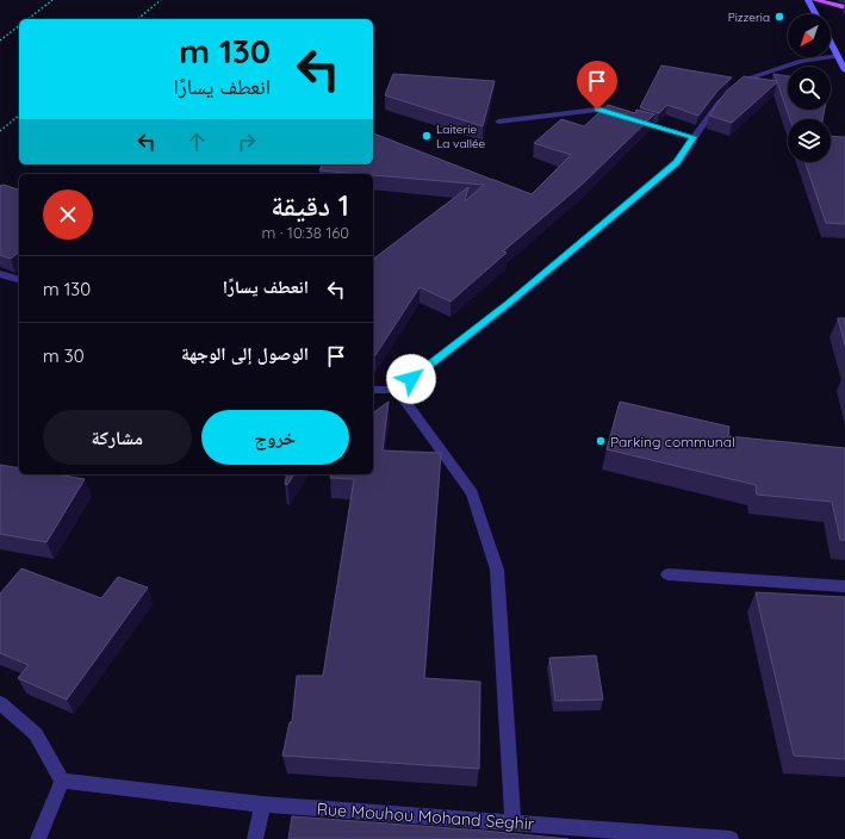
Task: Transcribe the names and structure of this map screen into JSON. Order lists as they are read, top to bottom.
{
  "streets": {
    "street": ["Rue Mouhou Mohand Seghir"]
  },
  "places": ["Pizzeria", "Laiterie La vallée", "Parking communal"],
  "north": "bottom left",
  "page": {
    "turn": ["130 m", "انعطف يسارًا"],
    "heading": ["1 دقيقة", "160 m · 10:38"],
    "list": [
      {
        "name": "انعطف يسارًا",
        "value": "130 m"
      },
      {
        "name": "الوصول إلى الوجهة",
        "value": "30 m"
      }
    ],
    "buttons": ["خروج", "مشاركة"]
  }
}
